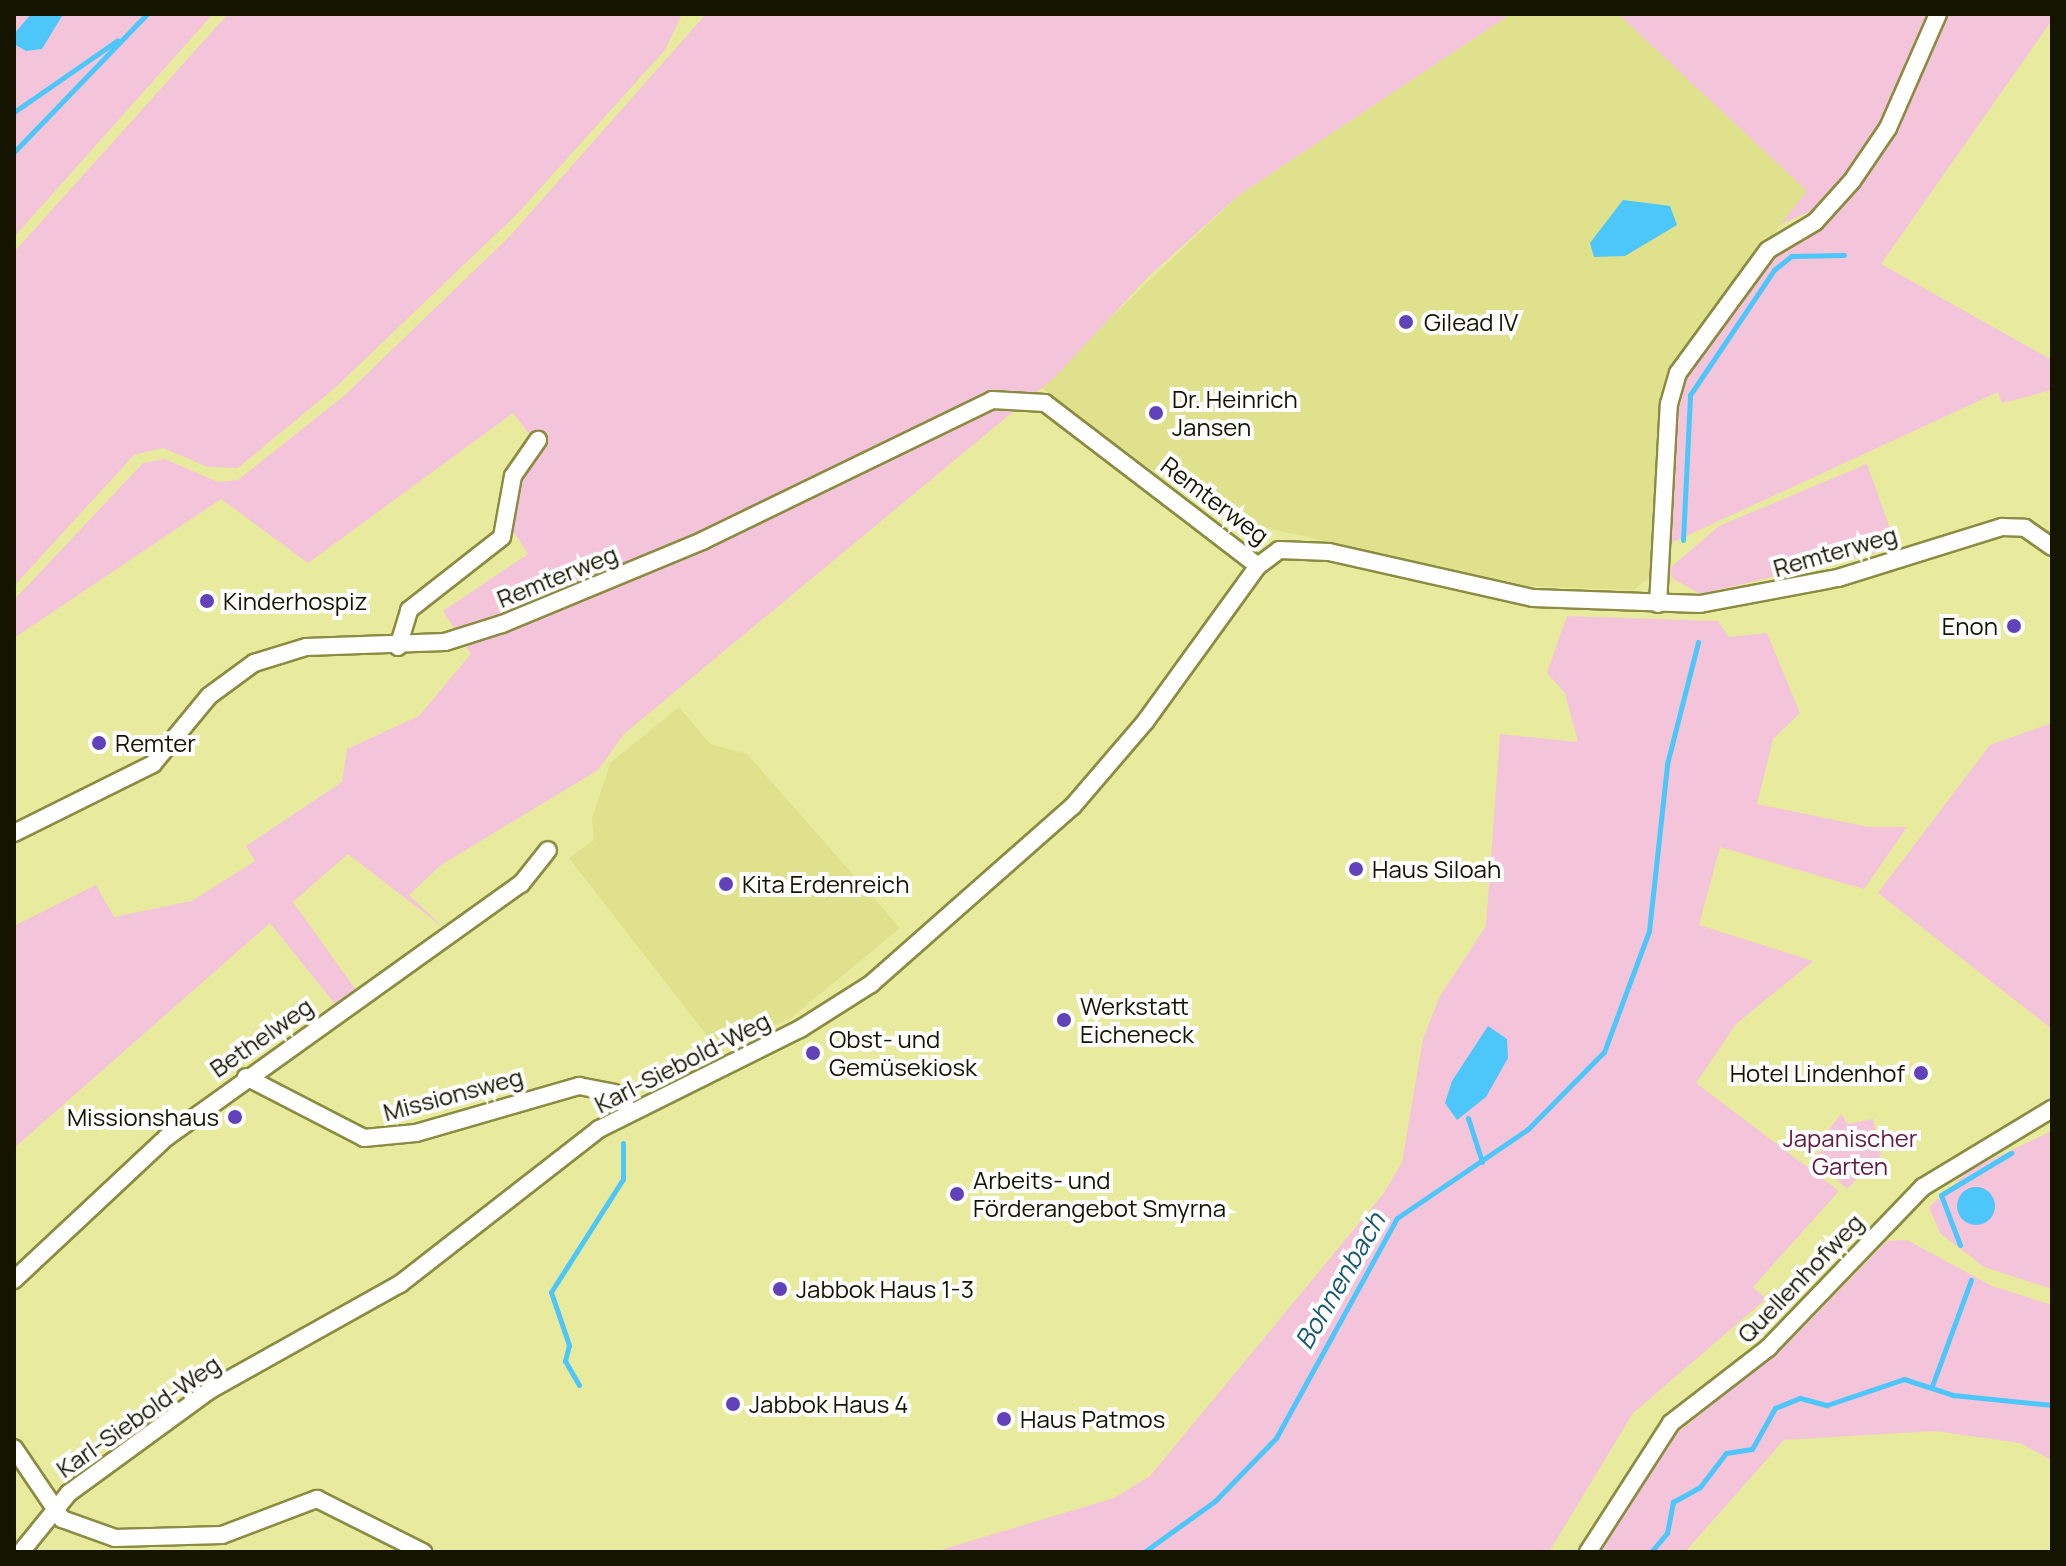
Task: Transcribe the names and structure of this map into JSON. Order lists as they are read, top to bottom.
{
  "streets": {
    "street": [
      "Remterweg",
      "Bethelweg",
      "Karl-Siebold-Weg",
      "Missionsweg",
      "Quellenhofweg"
    ]
  },
  "crossings": [
    ["Remterweg", "Karl-Siebold-Weg"],
    ["Bethelweg", "Missionsweg"],
    ["Karl-Siebold-Weg", "Missionsweg"]
  ],
  "water": ["Bohnenbach"],
  "parks": ["Japanischer Garten"],
  "places": [
    "Gilead IV",
    "Dr. Heinrich Jansen",
    "Kinderhospiz",
    "Enon",
    "Remter",
    "Haus Siloah",
    "Kita Erdenreich",
    "Werkstatt Eicheneck",
    "Obst- und Gemüsekiosk",
    "Hotel Lindenhof",
    "Missionshaus",
    "Arbeits- und Förderangebot Smyrna",
    "Jabbok Haus 1-3",
    "Jabbok Haus 4",
    "Haus Patmos"
  ]
}
